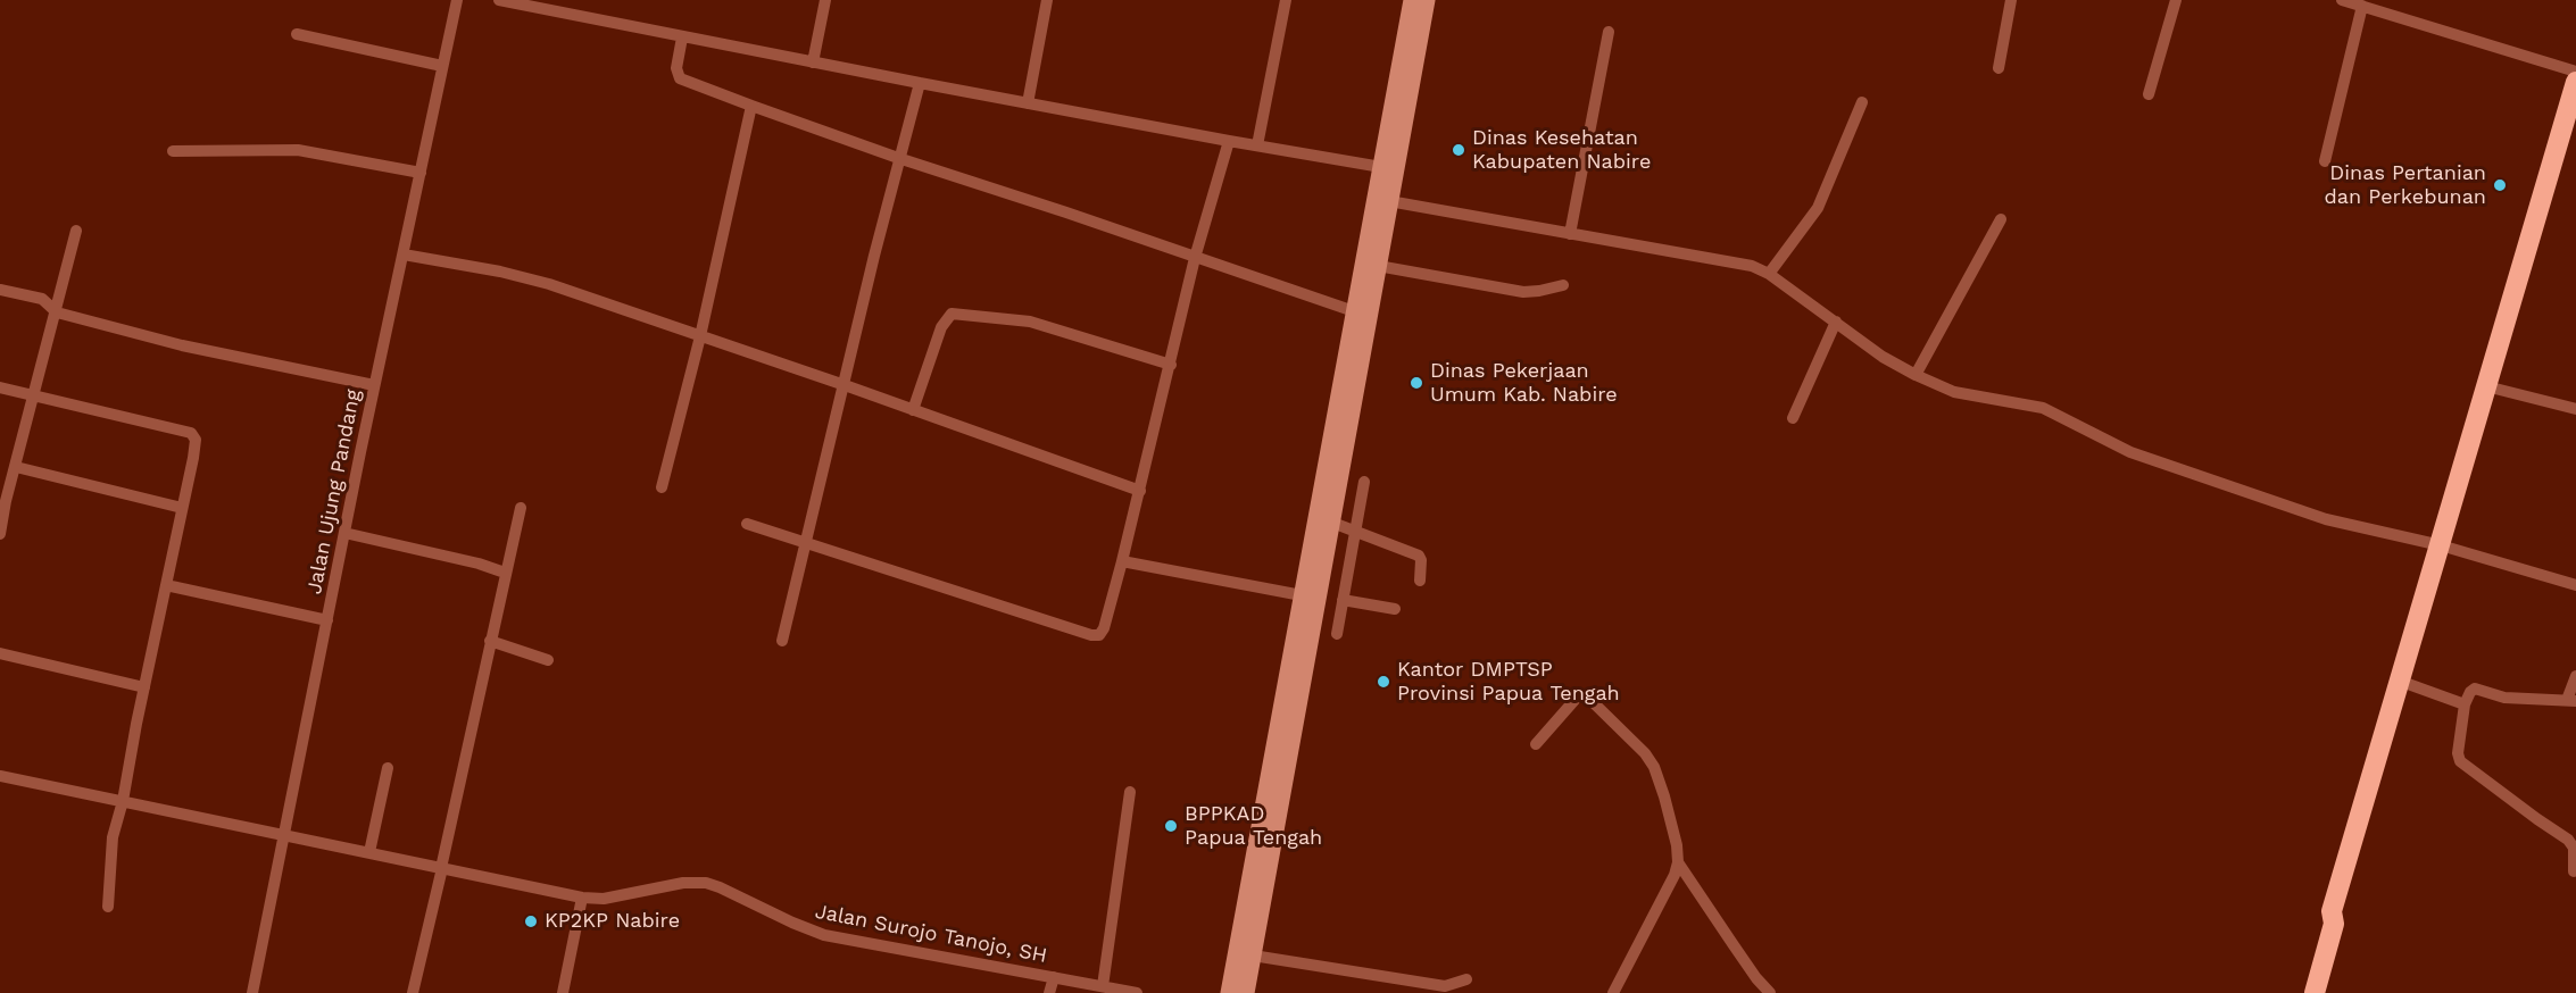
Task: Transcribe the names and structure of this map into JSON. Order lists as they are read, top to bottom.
{
  "streets": {
    "street": ["Jalan Ujung Pandang", "Jalan Surojo Tanojo, SH"]
  },
  "crossings": [
    ["Jalan Ujung Pandang", "Jalan Surojo Tanojo, SH"]
  ],
  "places": [
    "Dinas Kesehatan Kabupaten Nabire",
    "Dinas Pertanian dan Perkebunan",
    "Dinas Pekerjaan Umum Kab. Nabire",
    "Kantor DMPTSP Provinsi Papua Tengah",
    "BPPKAD Papua Tengah",
    "KP2KP Nabire"
  ]
}
